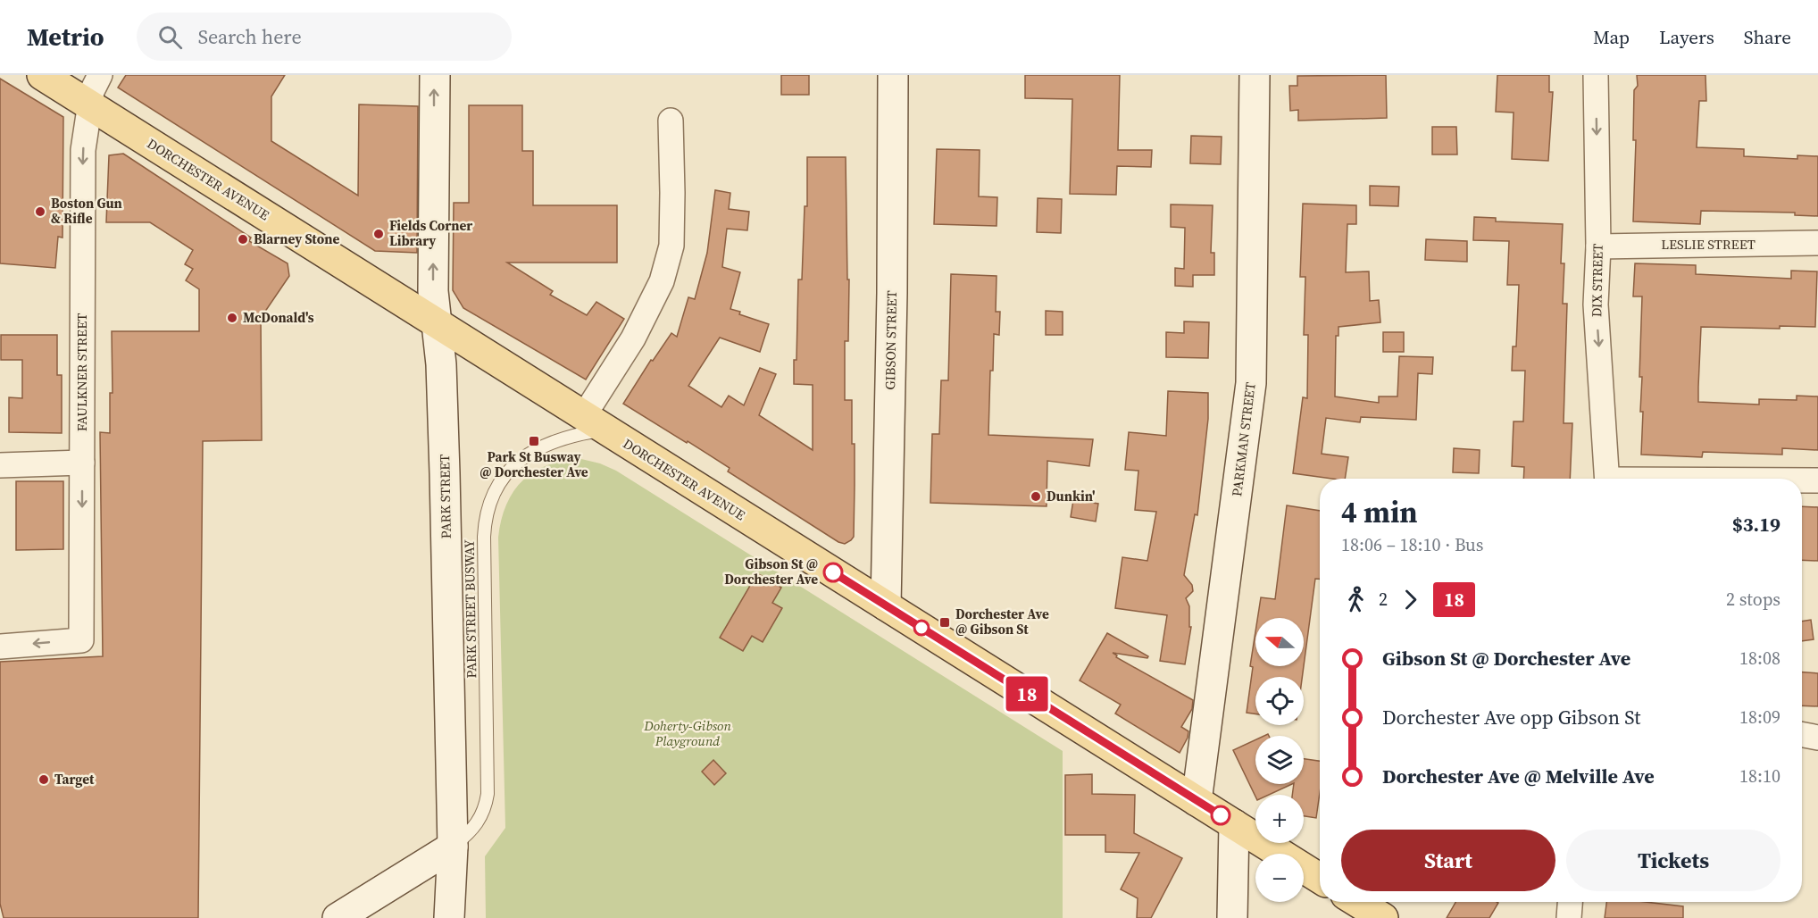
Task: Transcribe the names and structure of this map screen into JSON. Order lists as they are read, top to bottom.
{
  "streets": {
    "main road": ["DORCHESTER AVENUE"],
    "street": [
      "LESLIE STREET",
      "DIX STREET",
      "GIBSON STREET",
      "FAULKNER STREET",
      "PARKMAN STREET",
      "PARK STREET"
    ],
    "lane": ["PARK STREET BUSWAY"]
  },
  "crossings": [
    ["DORCHESTER AVENUE", "GIBSON STREET"],
    ["DORCHESTER AVENUE", "FAULKNER STREET"],
    ["DORCHESTER AVENUE", "PARKMAN STREET"],
    ["DORCHESTER AVENUE", "PARK STREET"],
    ["DORCHESTER AVENUE", "PARK STREET BUSWAY"],
    ["LESLIE STREET", "DIX STREET"],
    ["PARK STREET", "PARK STREET BUSWAY"]
  ],
  "one_way": ["DIX STREET", "FAULKNER STREET"],
  "parks": ["Doherty-Gibson Playground"],
  "places": {
    "other": [
      "Boston Gun & Rifle",
      "Fields Corner Library",
      "Blarney Stone",
      "McDonald's",
      "Dunkin'",
      "Gibson St @ Dorchester Ave",
      "Target"
    ],
    "transit": ["Park St Busway @ Dorchester Ave", "Dorchester Ave @ Gibson St"]
  },
  "lines": ["bus line 18"],
  "north": "left",
  "page": {
    "header": "Metrio",
    "search": "Search here",
    "nav": ["Map", "Layers", "Share"],
    "on_map": "18",
    "heading": ["4 min", "18:06 – 18:10 · Bus", "$3.19"],
    "legs": ["2", "18", "2 stops"],
    "map_buttons": ["+", "−"],
    "list": [
      {
        "name": "Gibson St @ Dorchester Ave",
        "value": "18:08"
      },
      {
        "name": "Dorchester Ave opp Gibson St",
        "value": "18:09"
      },
      {
        "name": "Dorchester Ave @ Melville Ave",
        "value": "18:10"
      }
    ],
    "buttons": ["Start", "Tickets"]
  }
}
